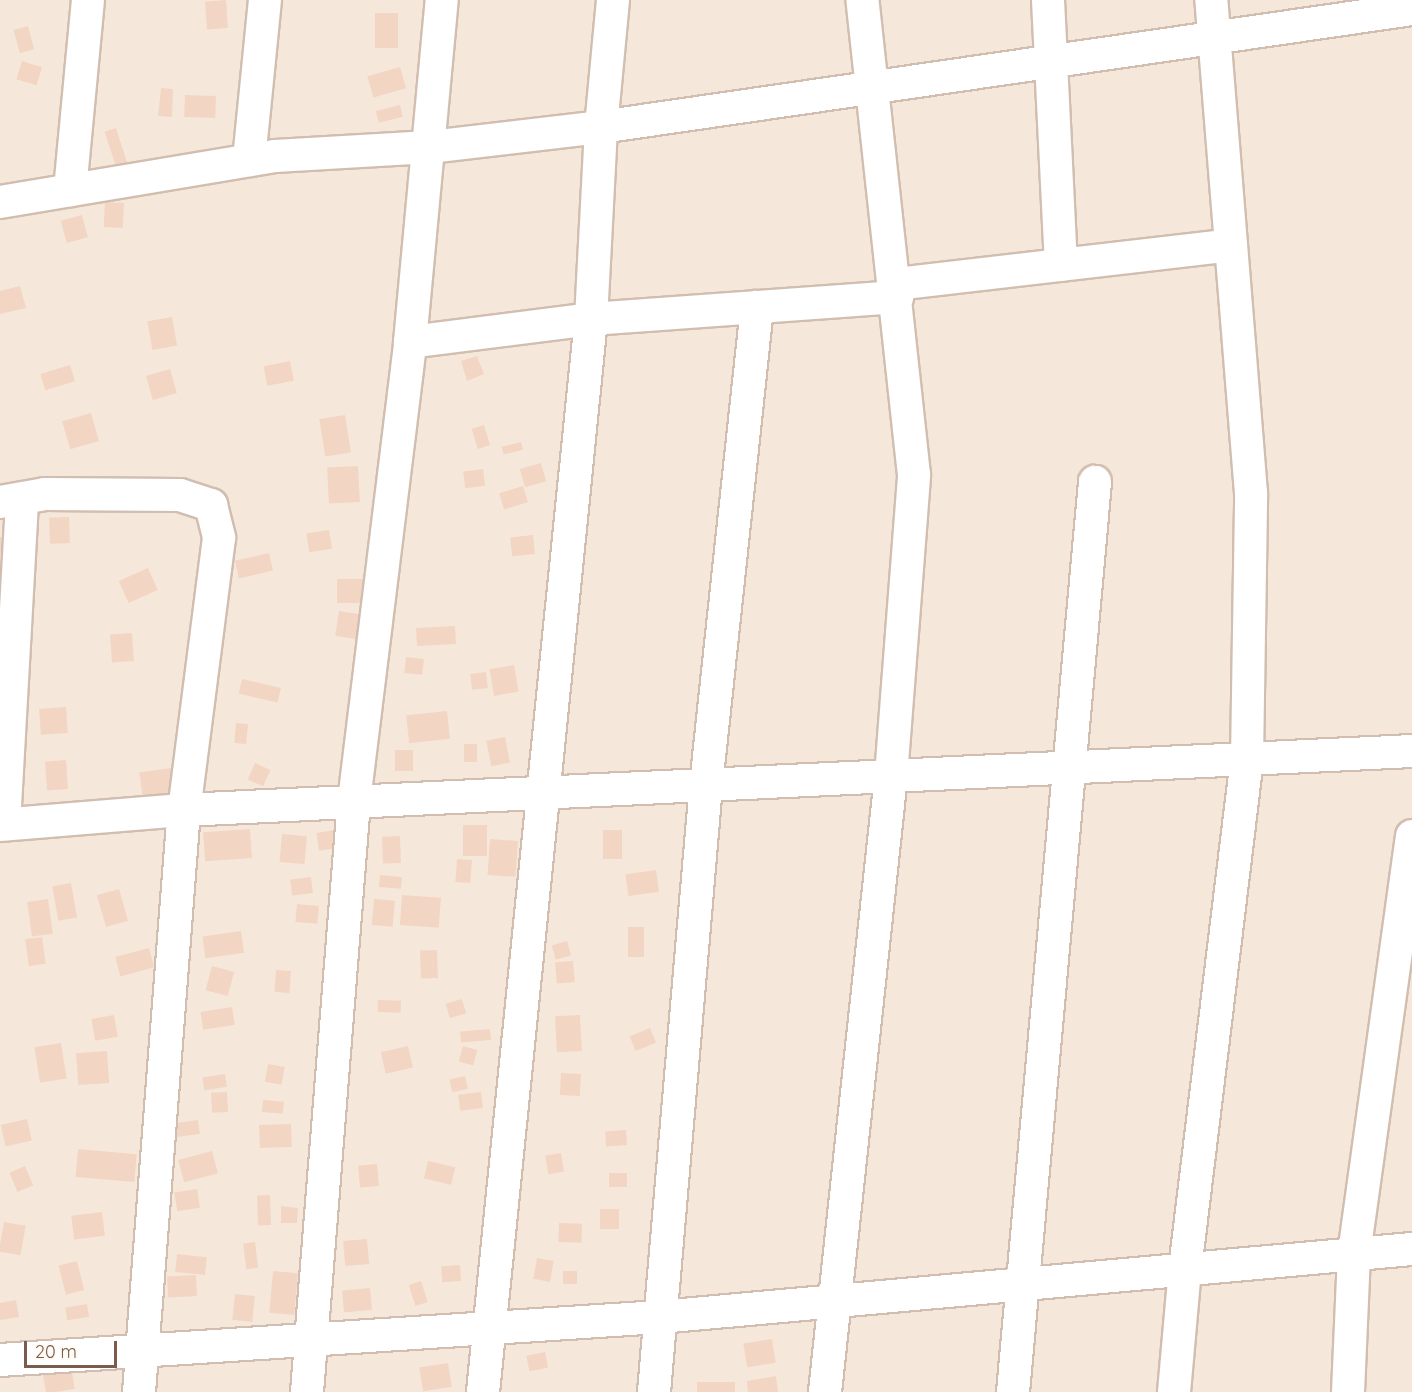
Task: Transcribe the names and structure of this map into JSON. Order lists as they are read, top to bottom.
{
  "scale_bar": "20 m"
}
